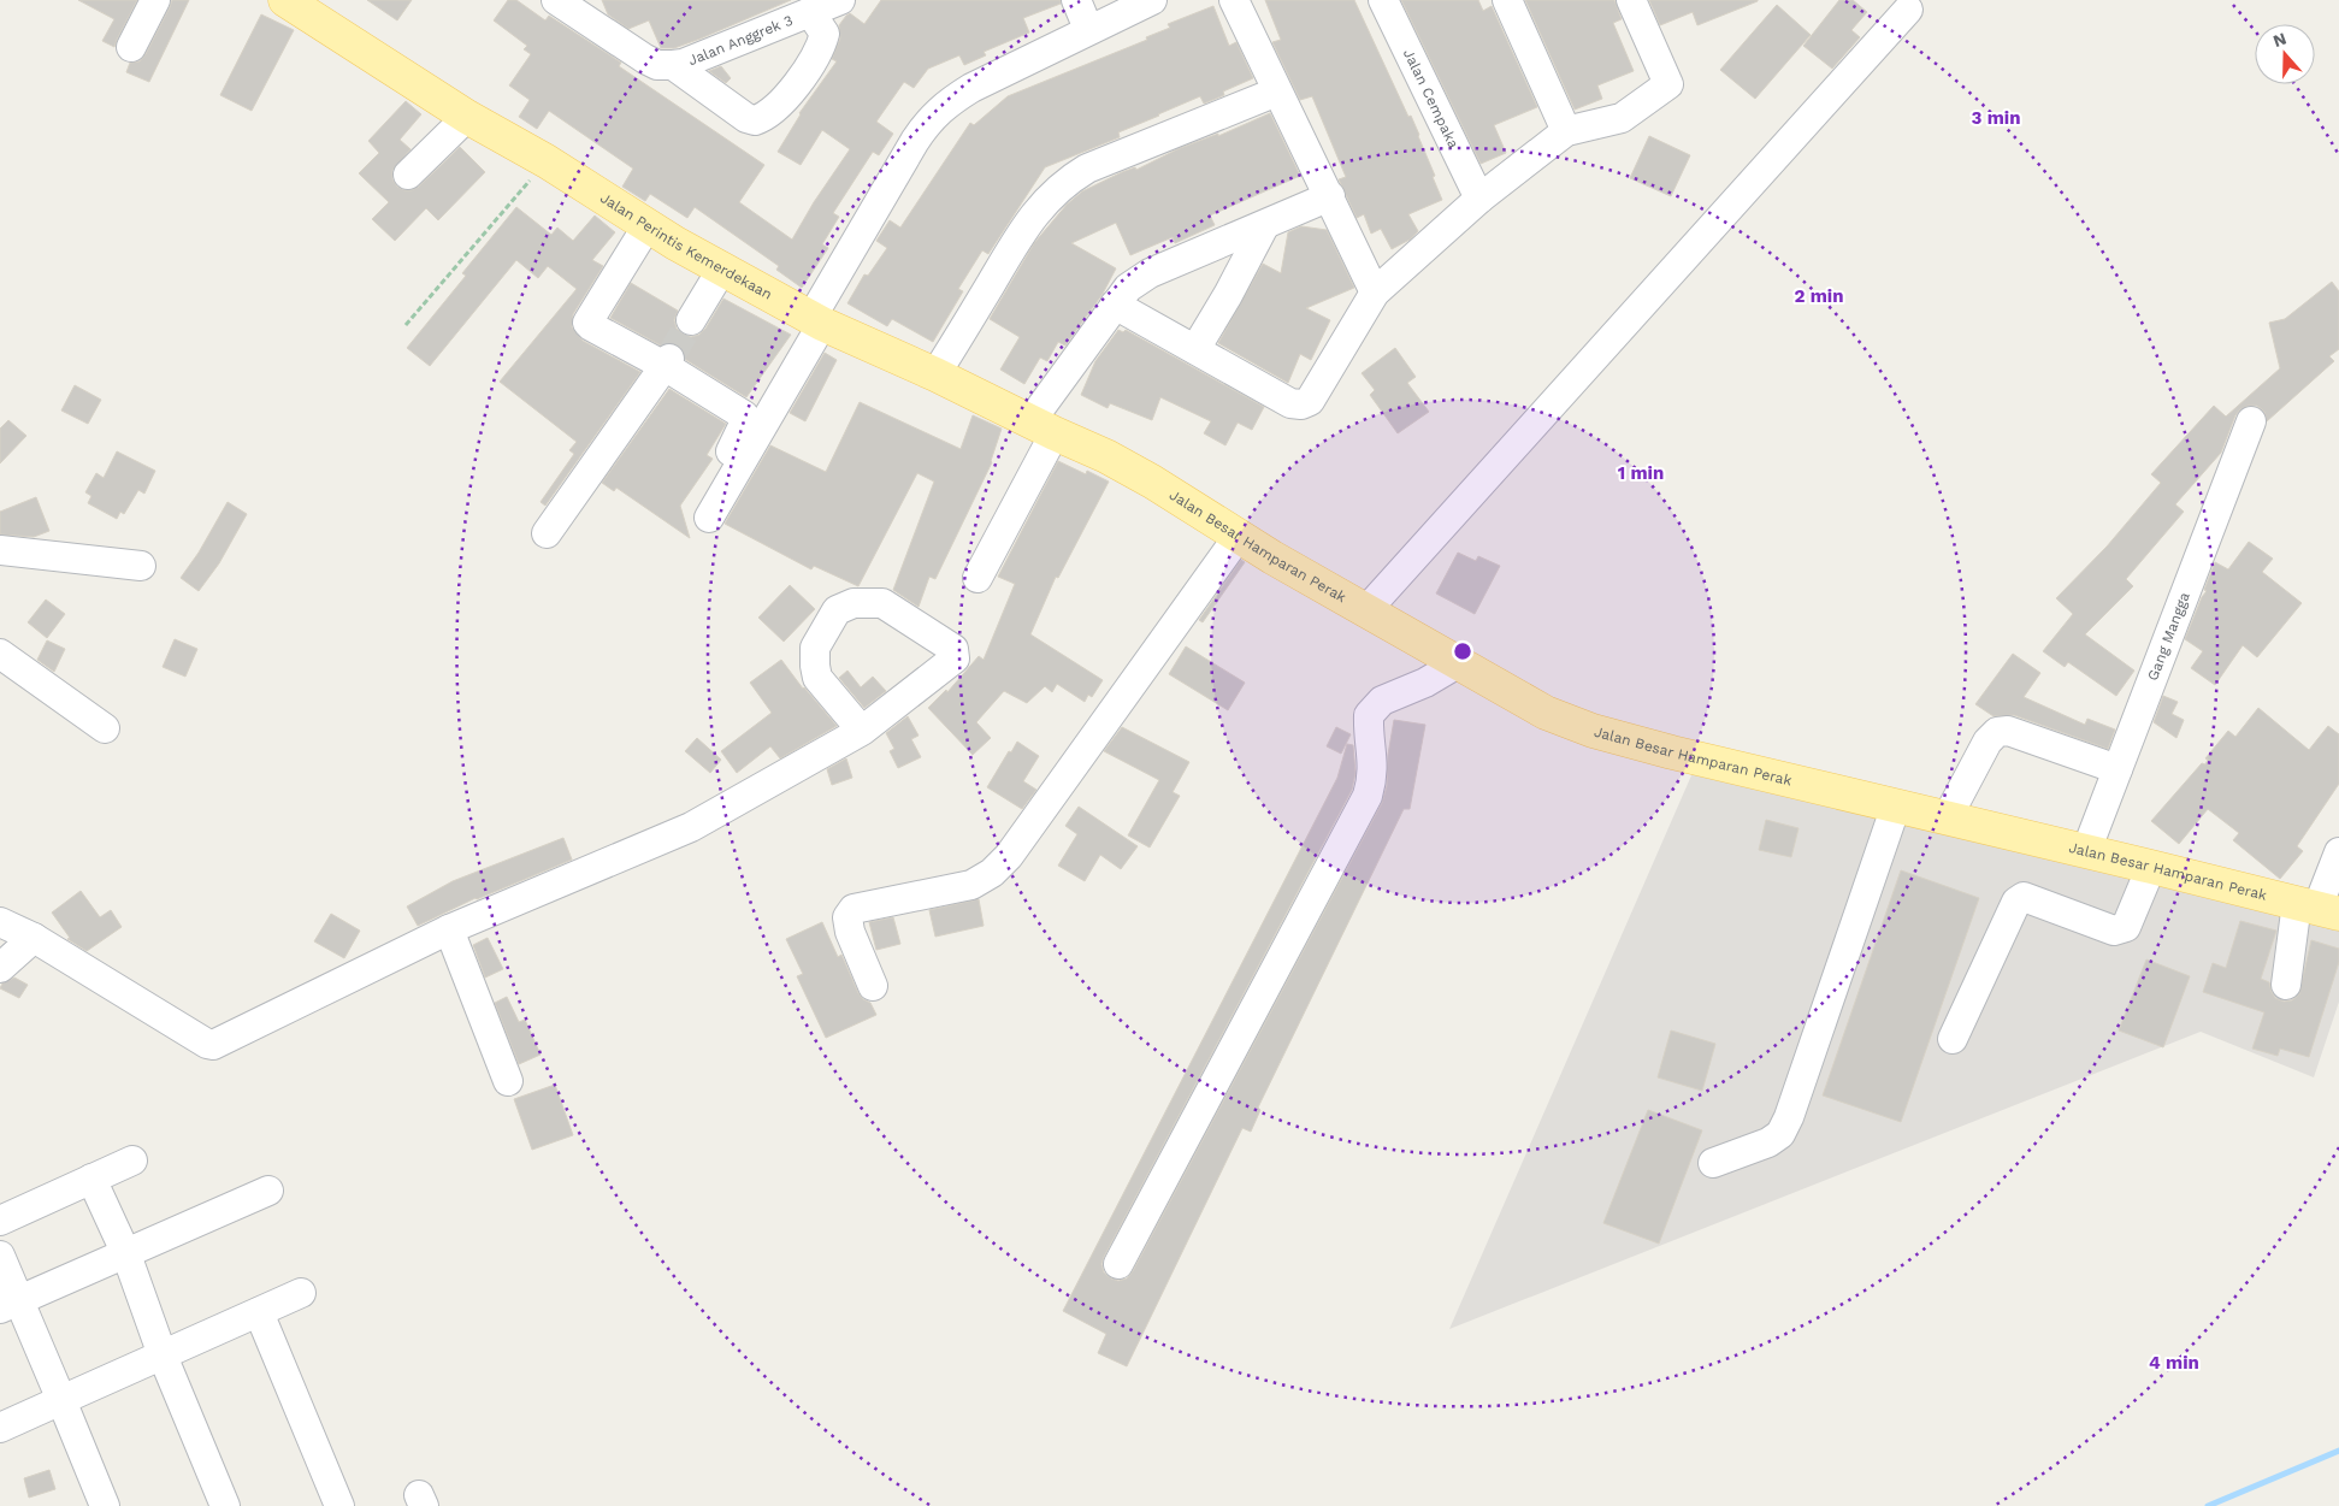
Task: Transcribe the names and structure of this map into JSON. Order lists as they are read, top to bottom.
{
  "streets": {
    "main road": ["Jalan Perintis Kemerdekaan", "Jalan Besar Hamparan Perak"],
    "street": ["Jalan Anggrek 3", "Jalan Cempaka", "Gang Mangga"]
  },
  "crossings": [
    ["Jalan Perintis Kemerdekaan", "Jalan Besar Hamparan Perak"],
    ["Jalan Besar Hamparan Perak", "Gang Mangga"]
  ],
  "north": "top",
  "rings": [
    "3 min",
    "2 min",
    "1 min",
    "4 min"
  ]
}
